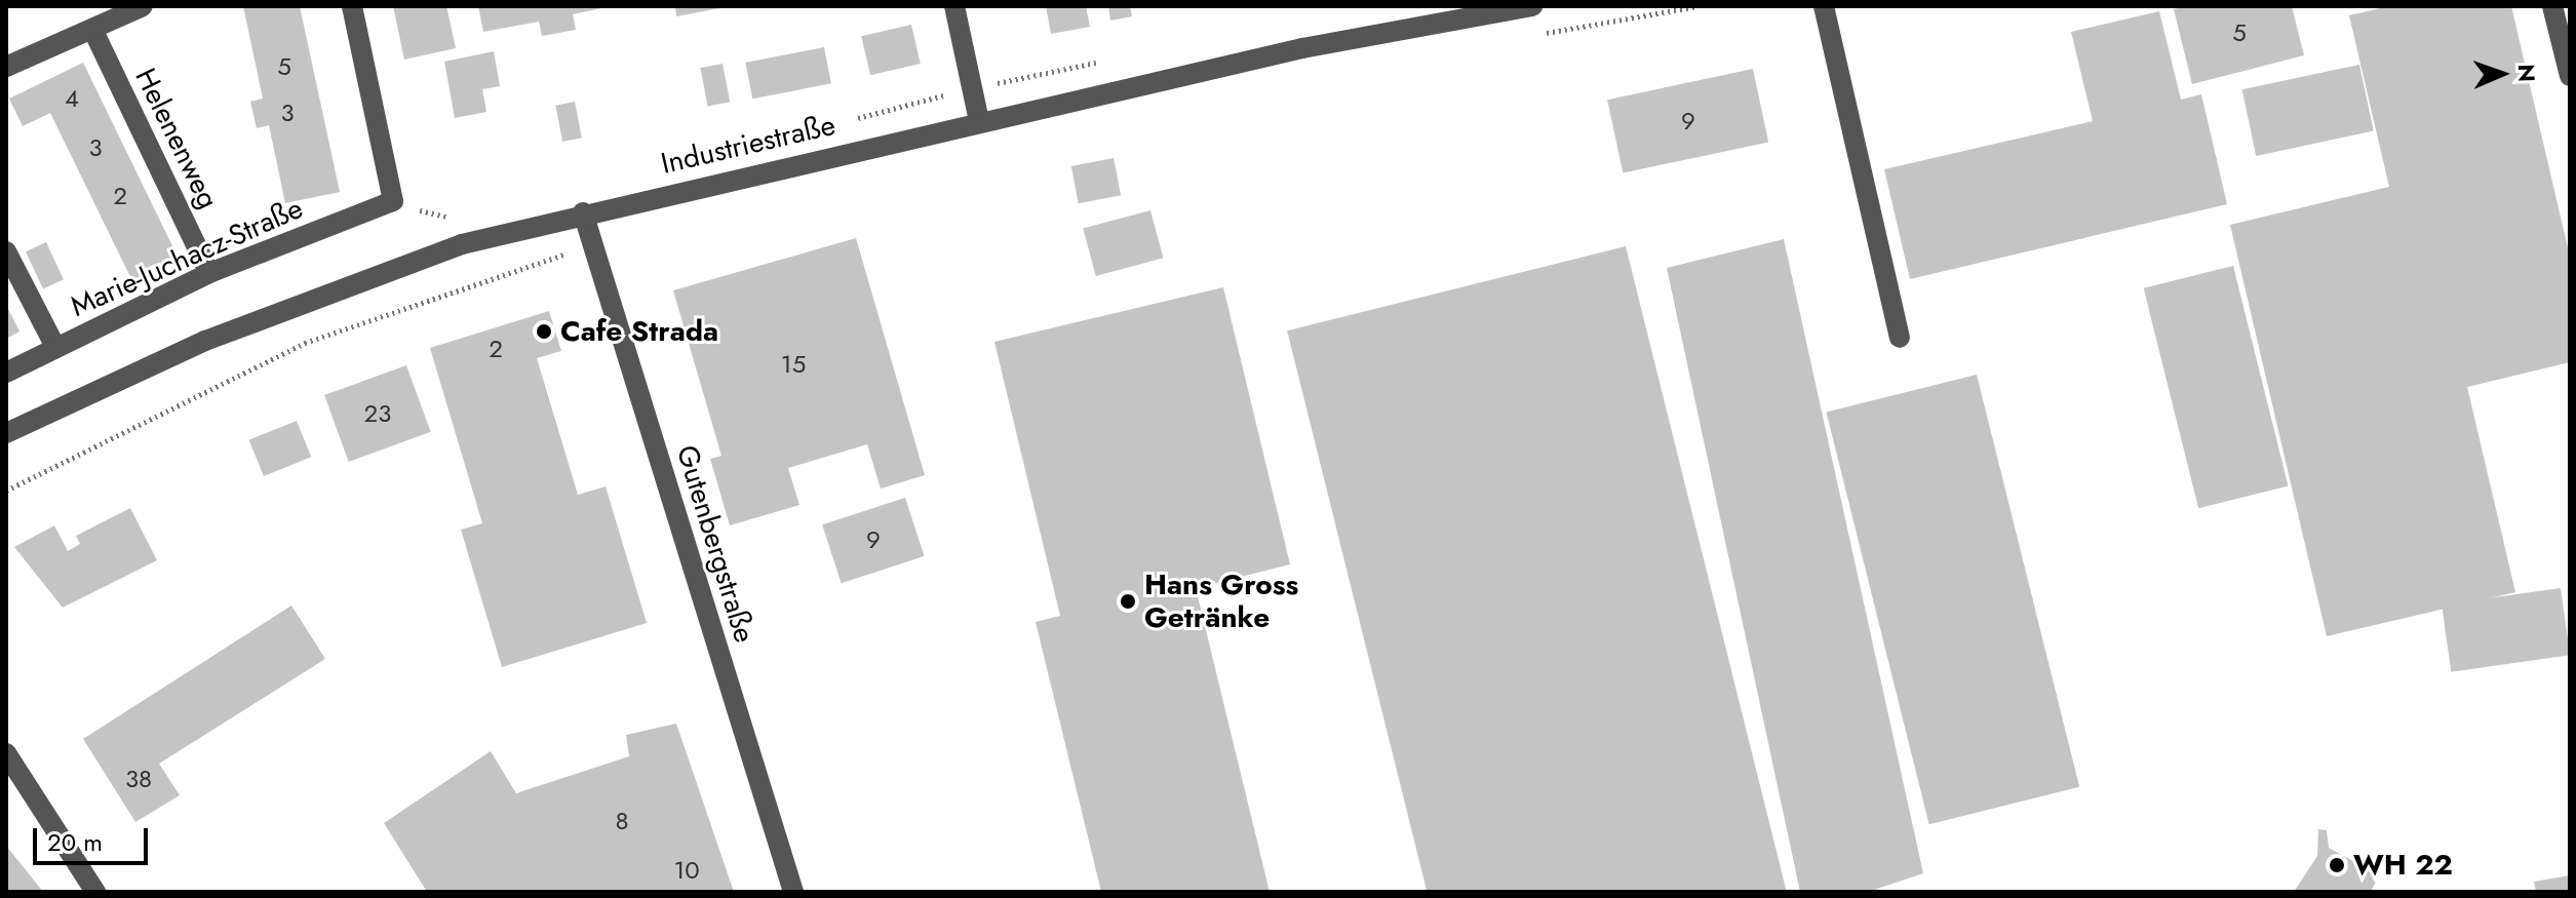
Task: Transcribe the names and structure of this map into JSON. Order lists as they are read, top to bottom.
{
  "streets": {
    "street": [
      "Helenenweg",
      "Industriestraße",
      "Marie-Juchacz-Straße",
      "Gutenbergstraße"
    ]
  },
  "crossings": [
    ["Helenenweg", "Marie-Juchacz-Straße"],
    ["Industriestraße", "Gutenbergstraße"]
  ],
  "places": ["Cafe Strada", "Hans Gross Getränke", "WH 22"],
  "house_numbers": [
    "5",
    "5",
    "4",
    "3",
    "9",
    "3",
    "2",
    "2",
    "15",
    "23",
    "9",
    "38",
    "8",
    "10"
  ],
  "scale_bar": "20 m",
  "north": "right"
}
